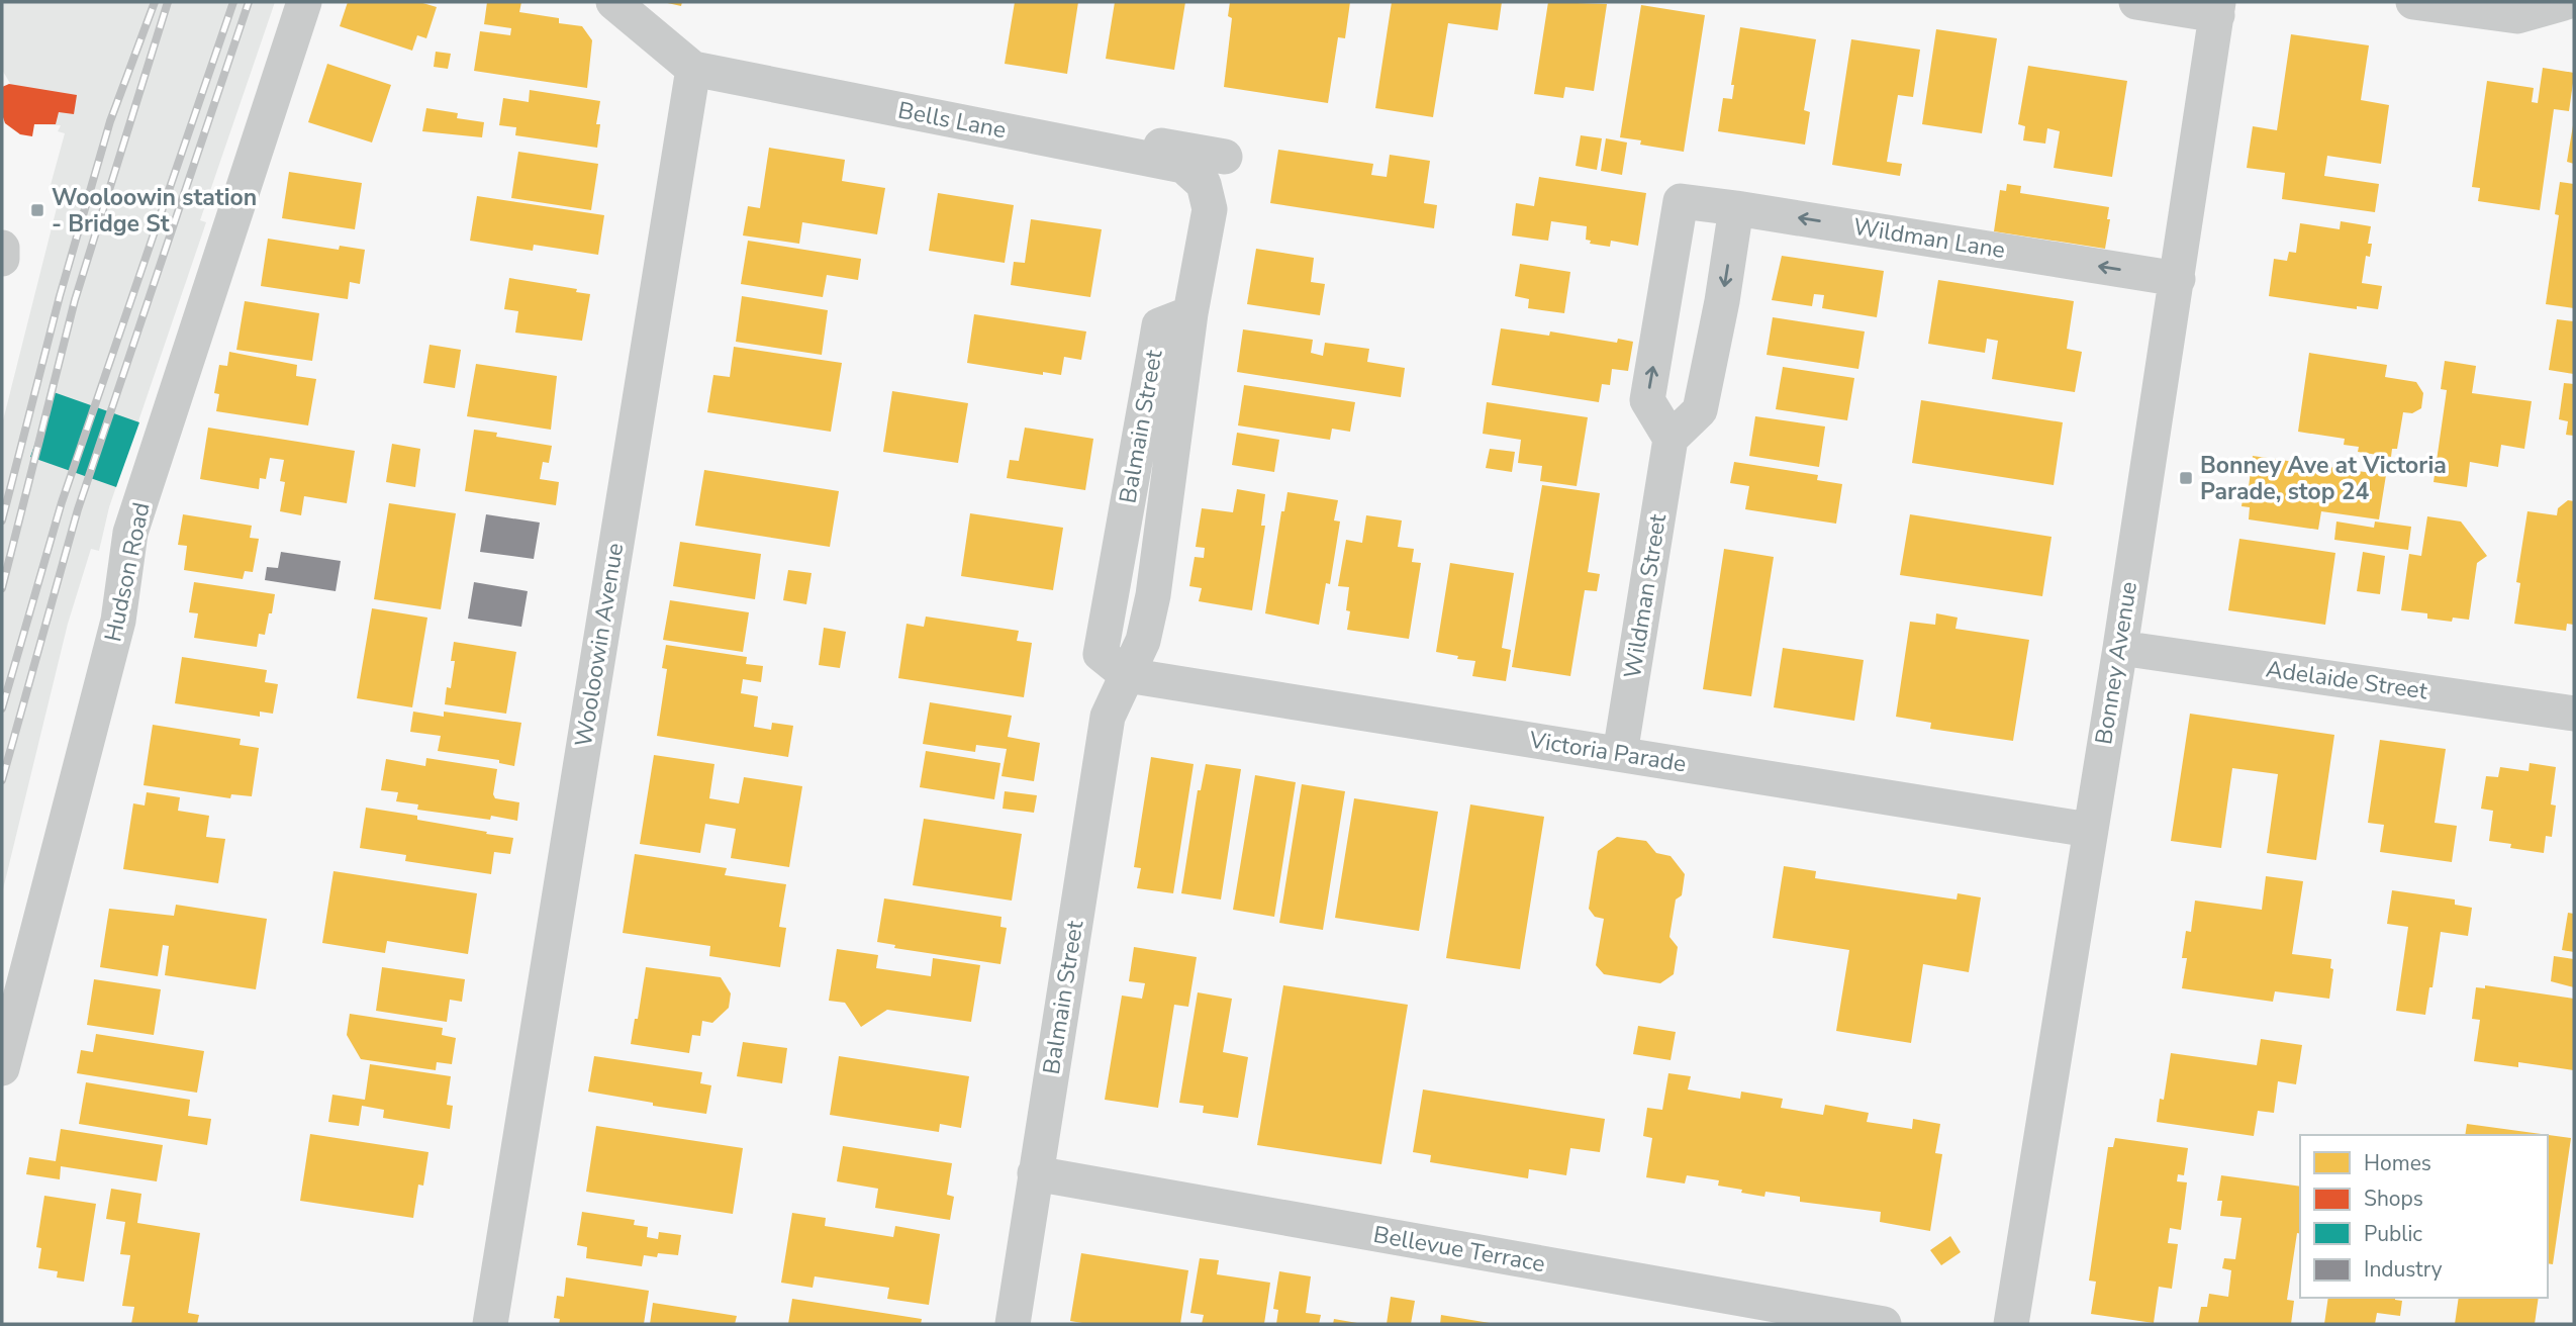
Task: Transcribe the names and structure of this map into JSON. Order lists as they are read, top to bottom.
{
  "streets": {
    "street": [
      "Bells Lane",
      "Wildman Lane",
      "Balmain Street",
      "Hudson Road",
      "Wildman Street",
      "Wooloowin Avenue",
      "Bonney Avenue",
      "Adelaide Street",
      "Victoria Parade",
      "Bellevue Terrace"
    ]
  },
  "crossings": [
    ["Bells Lane", "Balmain Street"],
    ["Bells Lane", "Wooloowin Avenue"],
    ["Wildman Lane", "Wildman Street"],
    ["Wildman Lane", "Bonney Avenue"],
    ["Balmain Street", "Victoria Parade"],
    ["Balmain Street", "Bellevue Terrace"],
    ["Wildman Street", "Victoria Parade"],
    ["Bonney Avenue", "Adelaide Street"],
    ["Bonney Avenue", "Victoria Parade"]
  ],
  "places": {
    "transit": ["Wooloowin station - Bridge St", "Bonney Ave at Victoria Parade, stop 24"]
  },
  "legend": [
    "Homes",
    "Shops",
    "Public",
    "Industry"
  ]
}
